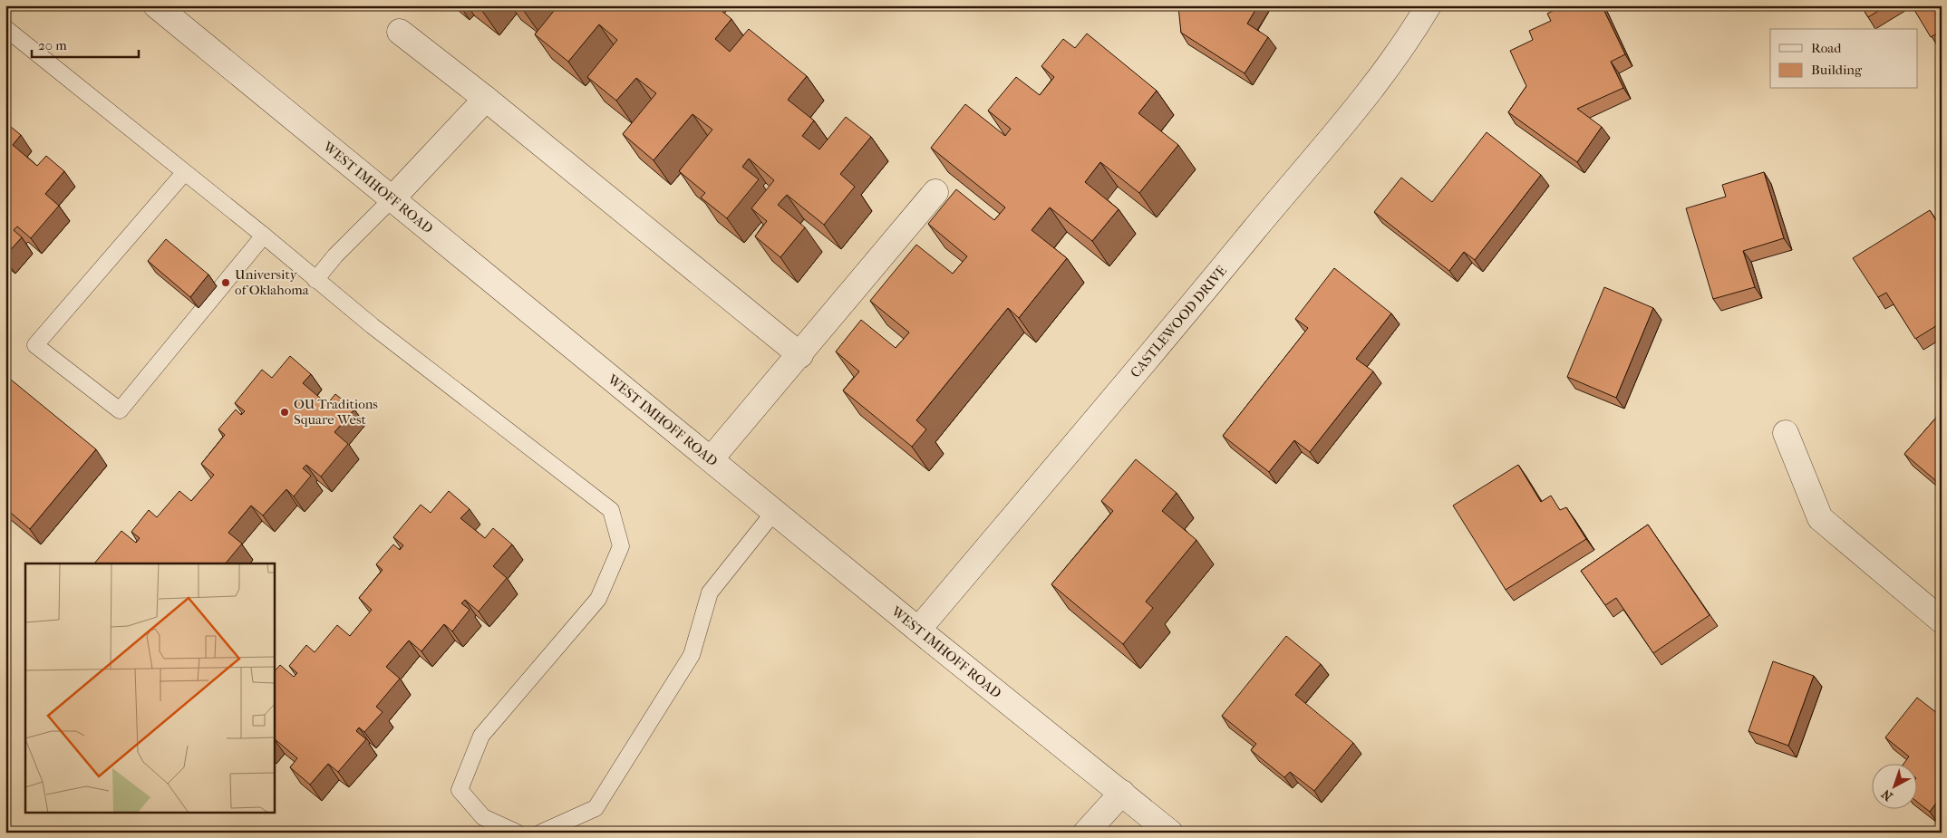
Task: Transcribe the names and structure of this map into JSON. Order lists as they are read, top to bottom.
{
  "streets": {
    "street": ["WEST IMHOFF ROAD", "CASTLEWOOD DRIVE"]
  },
  "crossings": [
    ["WEST IMHOFF ROAD", "CASTLEWOOD DRIVE"]
  ],
  "places": ["University of Oklahoma", "OU Traditions Square West"],
  "legend": ["Road", "Building"],
  "scale_bar": "20 m",
  "north": "bottom left"
}
